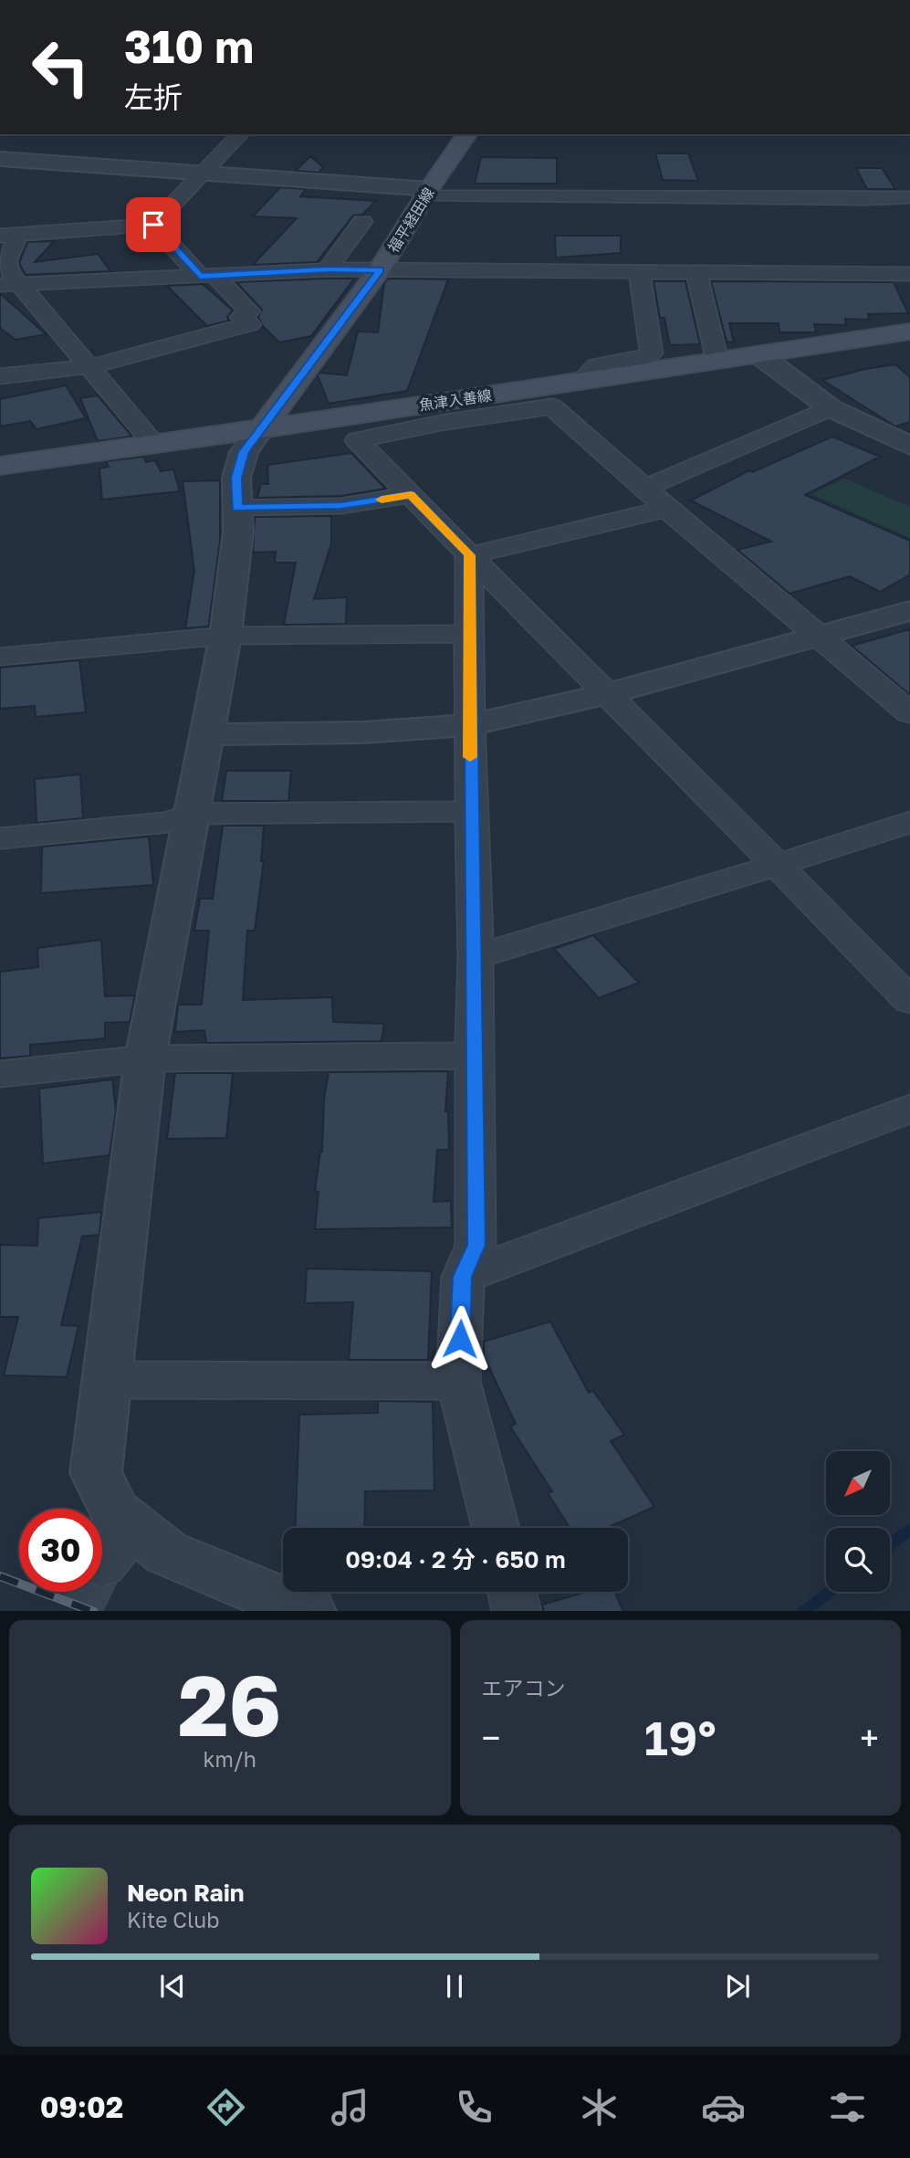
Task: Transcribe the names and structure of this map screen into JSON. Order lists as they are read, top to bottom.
{
  "streets": {
    "main road": ["福平経田線", "魚津入善線"]
  },
  "crossings": [
    ["福平経田線", "魚津入善線"]
  ],
  "north": "bottom left",
  "page": {
    "turn": ["310 m", "左折"],
    "limit": "30",
    "trip": "09:04 · 2 分 · 650 m",
    "tile": [
      ["26", "km/h"],
      "エアコン"
    ],
    "heat": ["−", "19°", "+"],
    "song": ["Neon Rain", "Kite Club"],
    "tabs": "09:02"
  }
}
